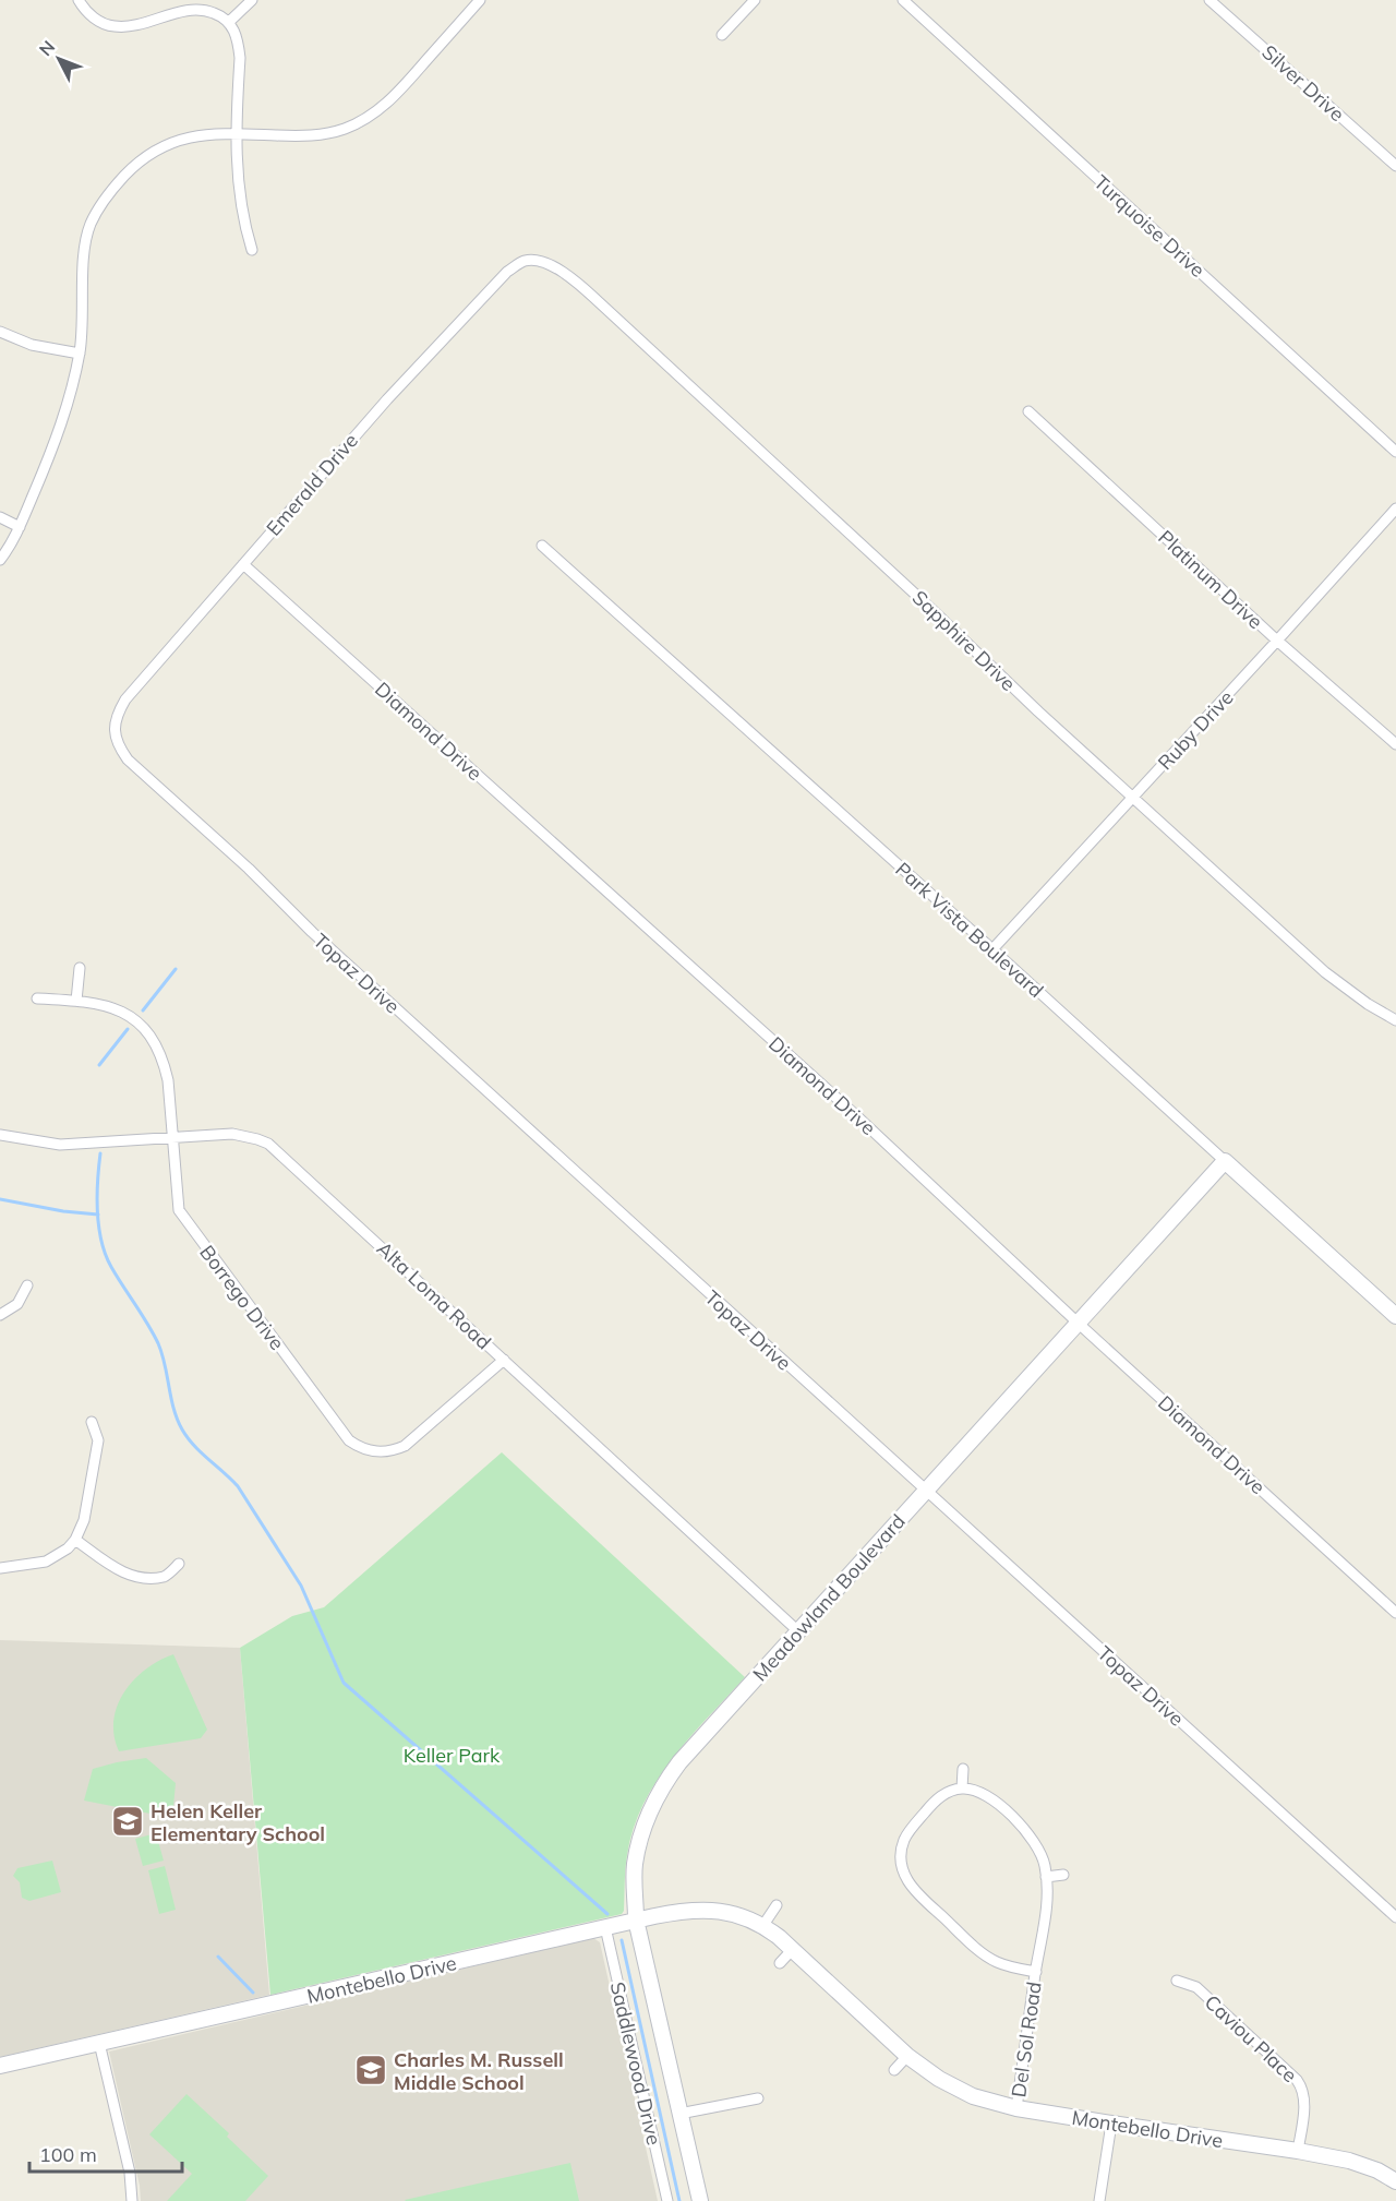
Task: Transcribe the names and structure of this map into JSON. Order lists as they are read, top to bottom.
{
  "streets": {
    "street": [
      "Silver Drive",
      "Turquoise Drive",
      "Emerald Drive",
      "Platinum Drive",
      "Sapphire Drive",
      "Ruby Drive",
      "Diamond Drive",
      "Park Vista Boulevard",
      "Topaz Drive",
      "Alta Loma Road",
      "Borrego Drive",
      "Meadowland Boulevard",
      "Montebello Drive",
      "Caviou Place",
      "Del Sol Road",
      "Saddlewood Drive"
    ]
  },
  "crossings": [
    ["Emerald Drive", "Sapphire Drive"],
    ["Emerald Drive", "Diamond Drive"],
    ["Emerald Drive", "Topaz Drive"],
    ["Platinum Drive", "Ruby Drive"],
    ["Sapphire Drive", "Ruby Drive"],
    ["Ruby Drive", "Park Vista Boulevard"],
    ["Diamond Drive", "Meadowland Boulevard"],
    ["Park Vista Boulevard", "Meadowland Boulevard"],
    ["Topaz Drive", "Meadowland Boulevard"],
    ["Alta Loma Road", "Borrego Drive"],
    ["Alta Loma Road", "Meadowland Boulevard"],
    ["Meadowland Boulevard", "Montebello Drive"],
    ["Montebello Drive", "Caviou Place"],
    ["Montebello Drive", "Del Sol Road"],
    ["Montebello Drive", "Saddlewood Drive"]
  ],
  "parks": ["Keller Park"],
  "places": {
    "school or university": ["Helen Keller Elementary School", "Charles M. Russell Middle School"]
  },
  "scale_bar": "100 m",
  "north": "top left"
}
